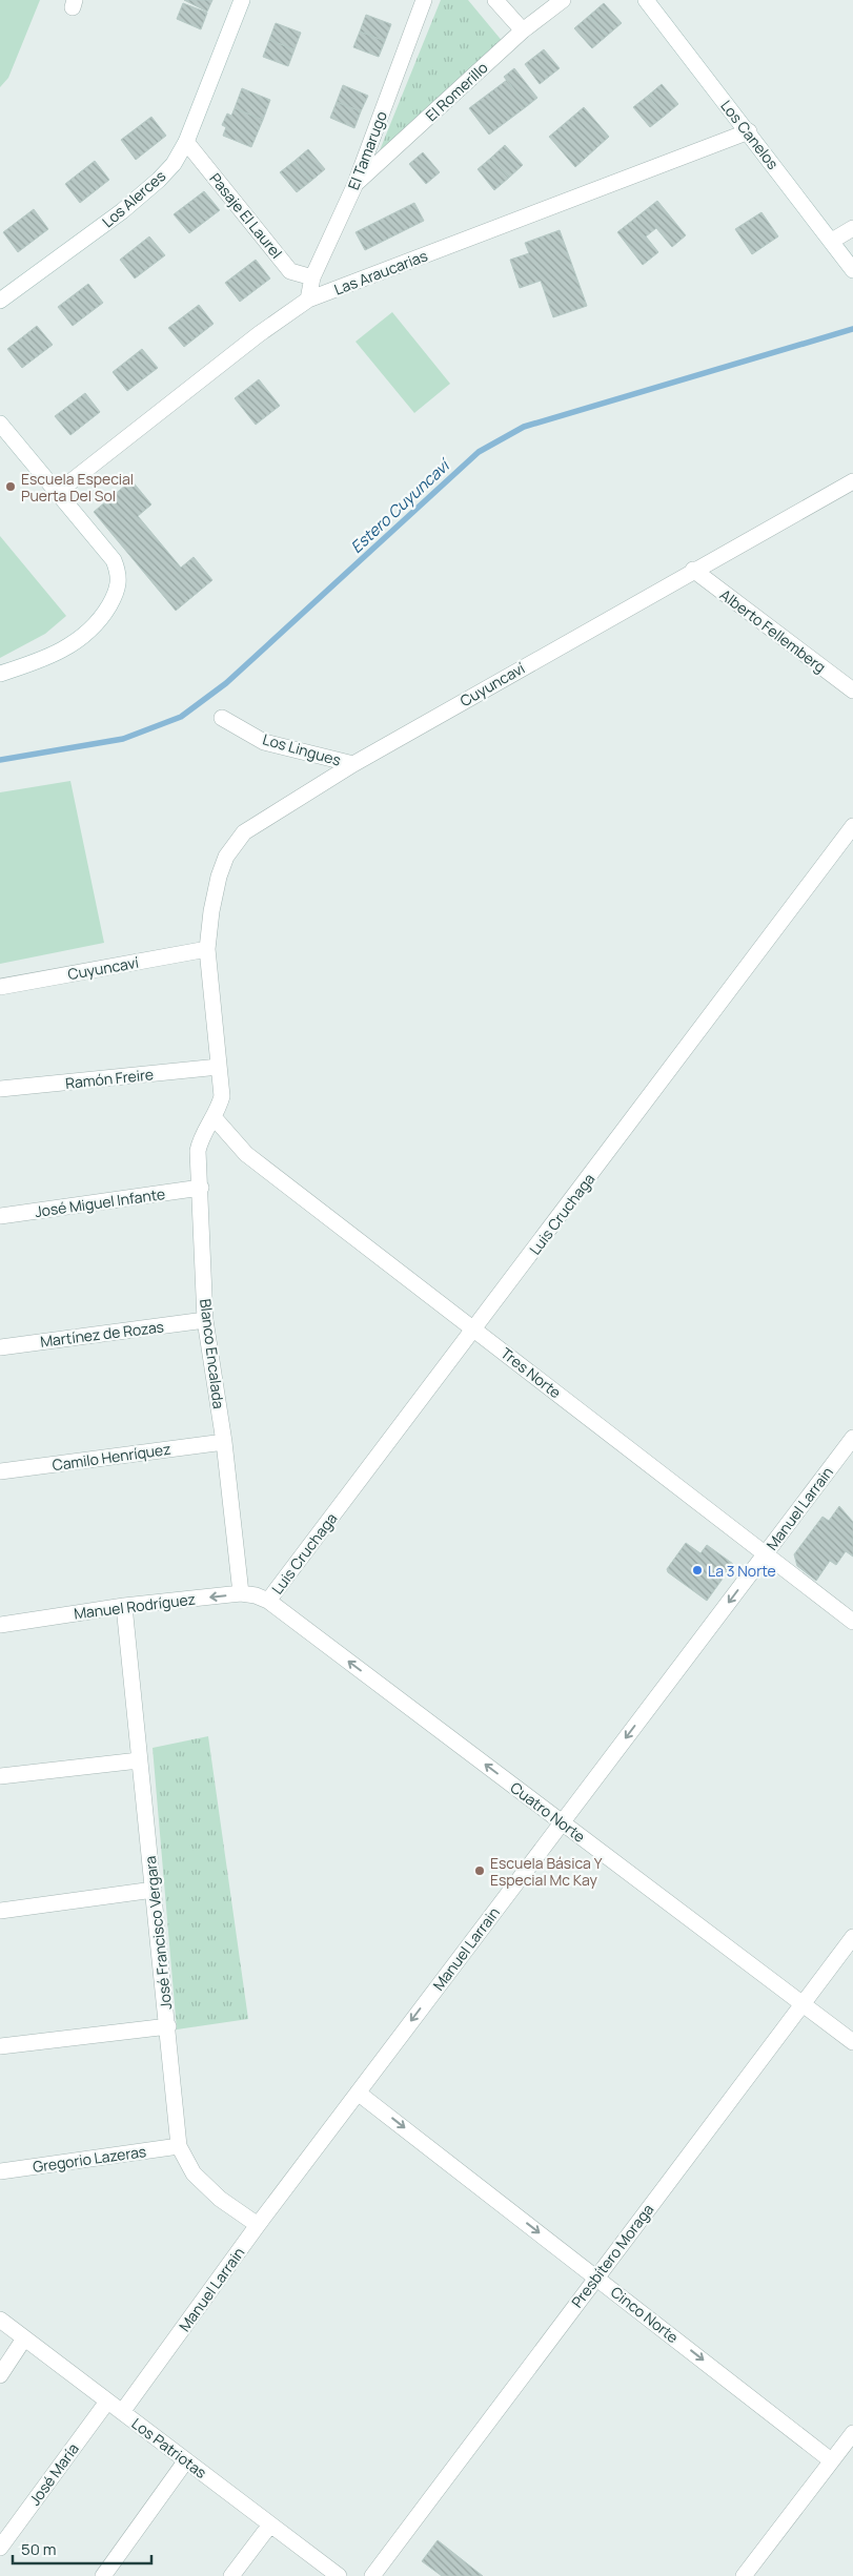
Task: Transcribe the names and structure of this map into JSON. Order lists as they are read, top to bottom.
{
  "streets": {
    "street": [
      "El Romerillo",
      "Los Canelos",
      "El Tamarugo",
      "Los Alerces",
      "Pasaje El Laurel",
      "Las Araucarias",
      "Alberto Fellemberg",
      "Cuyuncaví",
      "Los Lingues",
      "Ramón Freire",
      "José Miguel Infante",
      "Luis Cruchaga",
      "Martínez de Rozas",
      "Blanco Encalada",
      "Tres Norte",
      "Camilo Henríquez",
      "Manuel Larrain",
      "Manuel Rodríguez",
      "Cuatro Norte",
      "José Francisco Vergara",
      "Gregorio Lazeras",
      "Presbítero Moraga",
      "Cinco Norte",
      "Los Patriotas",
      "José María"
    ]
  },
  "crossings": [
    ["El Romerillo", "El Tamarugo"],
    ["Los Canelos", "Las Araucarias"],
    ["El Tamarugo", "Pasaje El Laurel"],
    ["El Tamarugo", "Las Araucarias"],
    ["Los Alerces", "Pasaje El Laurel"],
    ["Alberto Fellemberg", "Cuyuncaví"],
    ["Cuyuncaví", "Los Lingues"],
    ["Cuyuncaví", "Ramón Freire"],
    ["Cuyuncaví", "Blanco Encalada"],
    ["Cuyuncaví", "Tres Norte"],
    ["José Miguel Infante", "Blanco Encalada"],
    ["Luis Cruchaga", "Tres Norte"],
    ["Luis Cruchaga", "Manuel Rodríguez"],
    ["Luis Cruchaga", "Cuatro Norte"],
    ["Martínez de Rozas", "Blanco Encalada"],
    ["Blanco Encalada", "Tres Norte"],
    ["Blanco Encalada", "Camilo Henríquez"],
    ["Blanco Encalada", "Manuel Rodríguez"],
    ["Tres Norte", "Manuel Larrain"],
    ["Manuel Larrain", "Cuatro Norte"],
    ["Manuel Larrain", "José Francisco Vergara"],
    ["Manuel Larrain", "Cinco Norte"],
    ["Manuel Larrain", "Los Patriotas"],
    ["Manuel Rodríguez", "Cuatro Norte"],
    ["Manuel Rodríguez", "José Francisco Vergara"],
    ["Cuatro Norte", "Presbítero Moraga"],
    ["José Francisco Vergara", "Gregorio Lazeras"],
    ["Presbítero Moraga", "Cinco Norte"],
    ["Los Patriotas", "José María"]
  ],
  "one_way": [
    "Manuel Larrain",
    "Manuel Rodríguez",
    "Cuatro Norte",
    "Cinco Norte"
  ],
  "water": ["Estero Cuyuncaví"],
  "places": ["Escuela Especial Puerta Del Sol", "La 3 Norte", "Escuela Básica Y Especial Mc Kay"],
  "scale_bar": "50 m"
}
